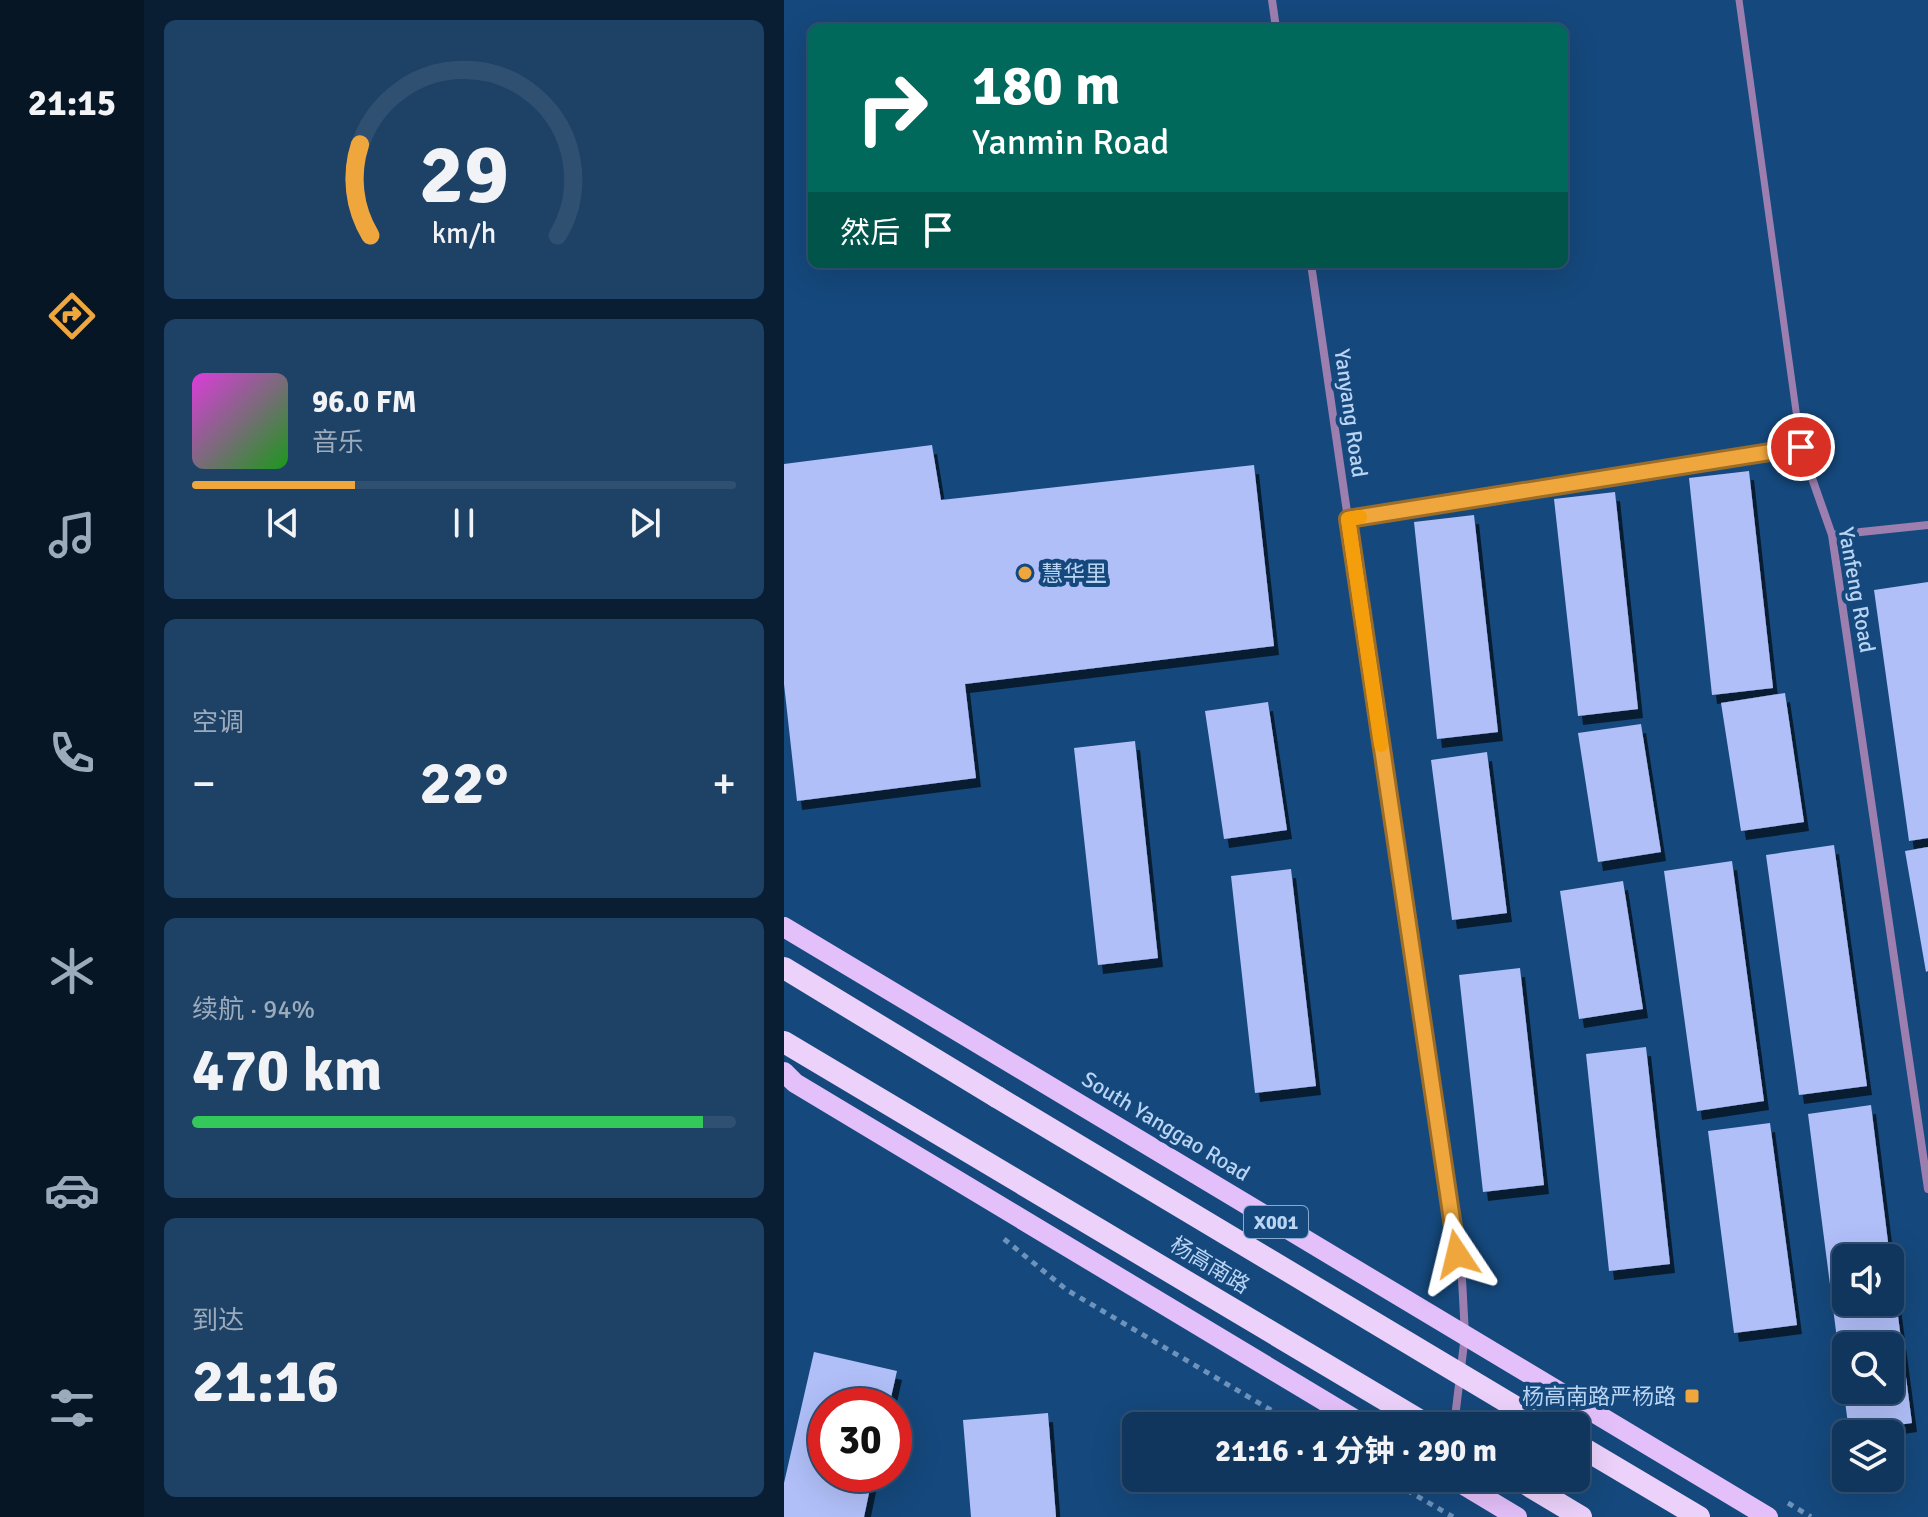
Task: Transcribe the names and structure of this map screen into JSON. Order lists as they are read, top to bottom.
{
  "streets": {
    "highway": ["杨高南路"],
    "main road": ["South Yanggao Road", "X001"],
    "street": ["Yanyang Road", "Yanfeng Road"]
  },
  "crossings": [
    ["Yanyang Road", "South Yanggao Road"]
  ],
  "places": {
    "other": ["慧华里"],
    "transit": ["杨高南路严杨路"]
  },
  "page": {
    "tabs": "21:15",
    "turn": ["180 m", "Yanmin Road"],
    "then": "然后",
    "song": ["96.0 FM", "音乐"],
    "tile": [
      "空调",
      ["续航 · 94%", "470 km"],
      ["到达", "21:16"]
    ],
    "heat": ["−", "22°", "+"],
    "limit": "30",
    "trip": "21:16 · 1 分钟 · 290 m",
    "gauge": ["29", "km/h"]
  }
}
